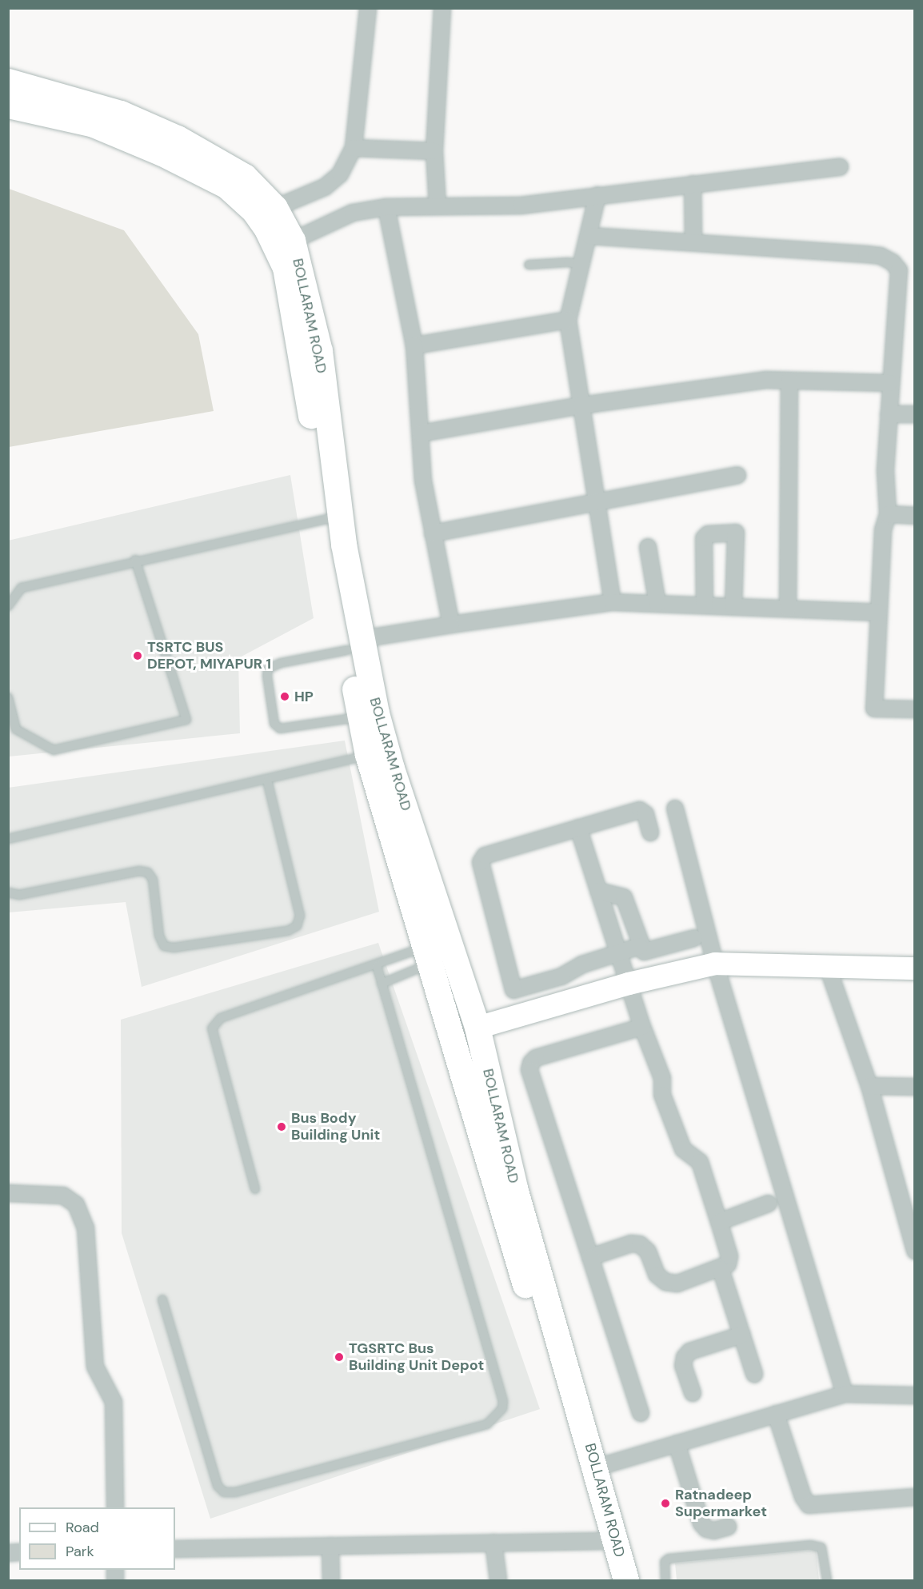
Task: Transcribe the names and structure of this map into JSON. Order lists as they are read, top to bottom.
{
  "streets": {
    "main road": ["BOLLARAM ROAD"]
  },
  "places": [
    "TSRTC BUS DEPOT, MIYAPUR 1",
    "HP",
    "Bus Body Building Unit",
    "TGSRTC Bus Building Unit Depot",
    "Ratnadeep Supermarket"
  ],
  "legend": ["Road", "Park"]
}
